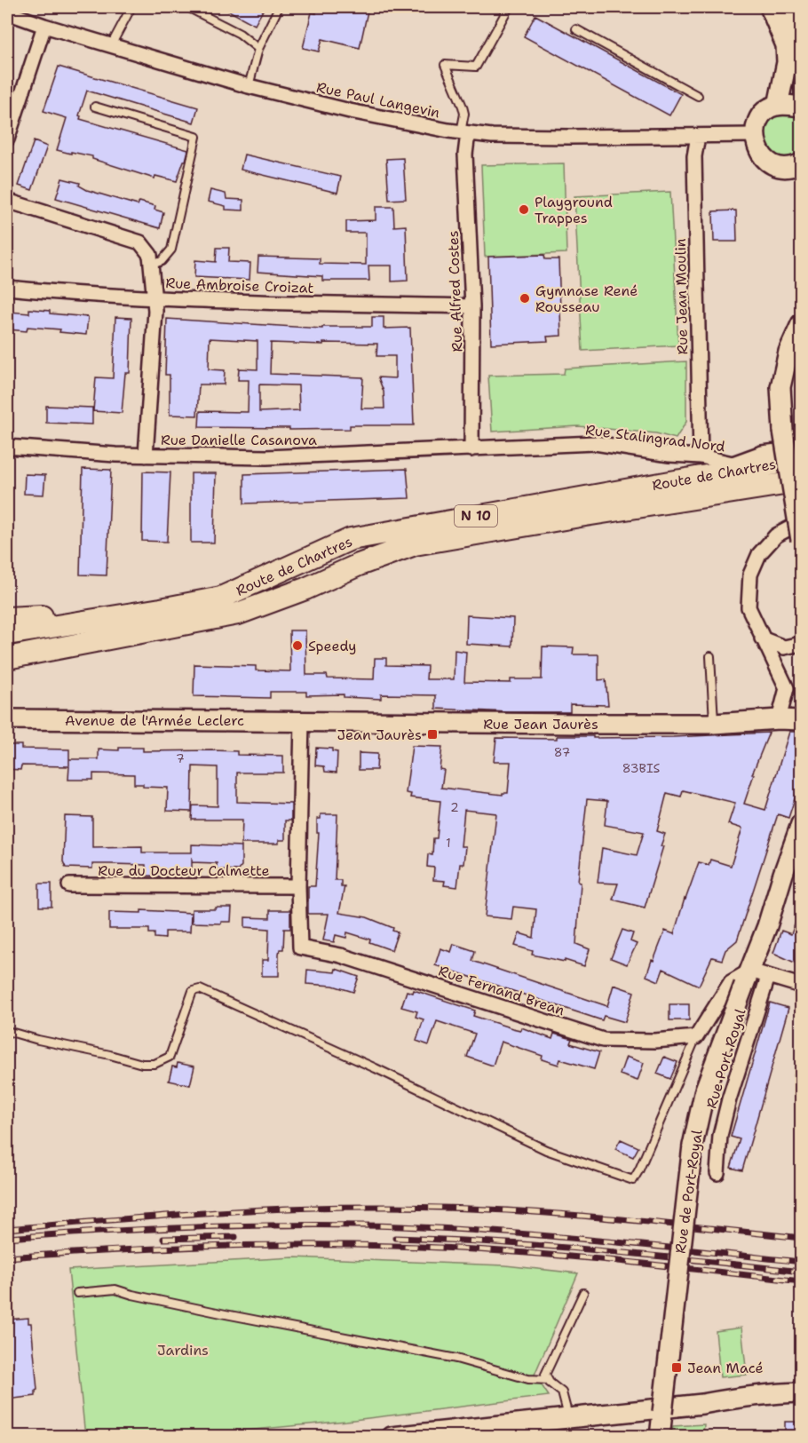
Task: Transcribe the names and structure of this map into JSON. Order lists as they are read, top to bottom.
{
  "streets": {
    "main road": ["Route de Chartres", "N 10"],
    "street": [
      "Rue Paul Langevin",
      "Rue Ambroise Croizat",
      "Rue Alfred Costes",
      "Rue Jean Moulin",
      "Rue Stalingrad Nord",
      "Rue Danielle Casanova",
      "Avenue de l'Armée Leclerc",
      "Rue Jean Jaurès",
      "Rue du Docteur Calmette",
      "Rue Fernand Brean",
      "Rue Port Royal",
      "Rue de Port-Royal"
    ]
  },
  "crossings": [
    ["Rue Paul Langevin", "Rue Alfred Costes"],
    ["Rue Paul Langevin", "Rue Jean Moulin"],
    ["Rue Ambroise Croizat", "Rue Alfred Costes"],
    ["Rue Alfred Costes", "Rue Stalingrad Nord"],
    ["Rue Alfred Costes", "Rue Danielle Casanova"],
    ["Rue Jean Moulin", "Rue Stalingrad Nord"],
    ["Rue Stalingrad Nord", "Rue Danielle Casanova"],
    ["Avenue de l'Armée Leclerc", "Rue Jean Jaurès"],
    ["Rue du Docteur Calmette", "Rue Fernand Brean"]
  ],
  "parks": ["Jardins"],
  "places": {
    "other": ["Playground Trappes", "Gymnase René Rousseau", "Speedy"],
    "transit": ["Jean Jaurès", "Jean Macé"]
  },
  "house_numbers": [
    "87",
    "7",
    "83BIS",
    "2",
    "1"
  ]
}
